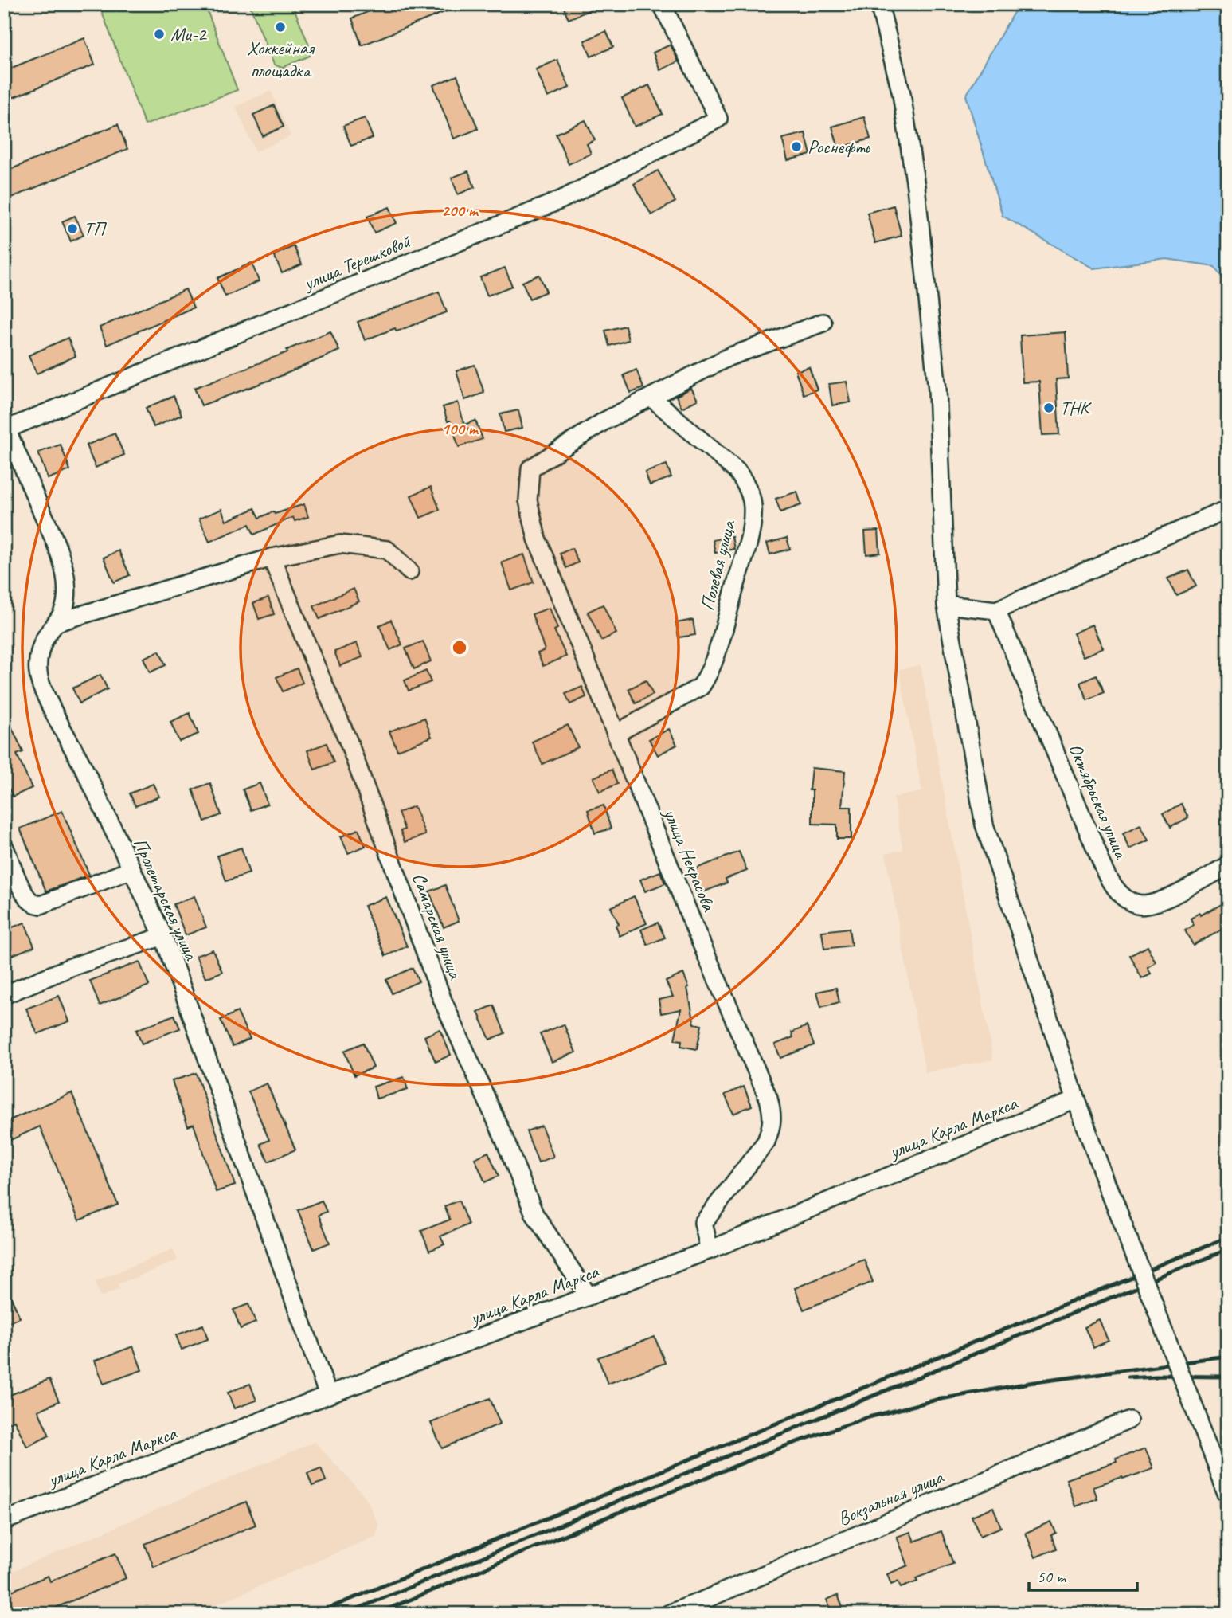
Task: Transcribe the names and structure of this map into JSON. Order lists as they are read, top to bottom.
{
  "streets": {
    "street": [
      "улица Терешковой",
      "Полевая улица",
      "Октябрьская улица",
      "улица Некрасова",
      "Пролетарская улица",
      "Самарская улица",
      "улица Карла Маркса",
      "Вокзальная улица"
    ]
  },
  "crossings": [
    ["улица Терешковой", "Пролетарская улица"],
    ["Полевая улица", "улица Некрасова"],
    ["улица Некрасова", "улица Карла Маркса"],
    ["Пролетарская улица", "улица Карла Маркса"],
    ["Самарская улица", "улица Карла Маркса"]
  ],
  "places": [
    "Хоккейная площадка",
    "Ми-2",
    "Роснефть",
    "ТП",
    "ТНК"
  ],
  "scale_bar": "50 m",
  "rings": ["200 m", "100 m"]
}
